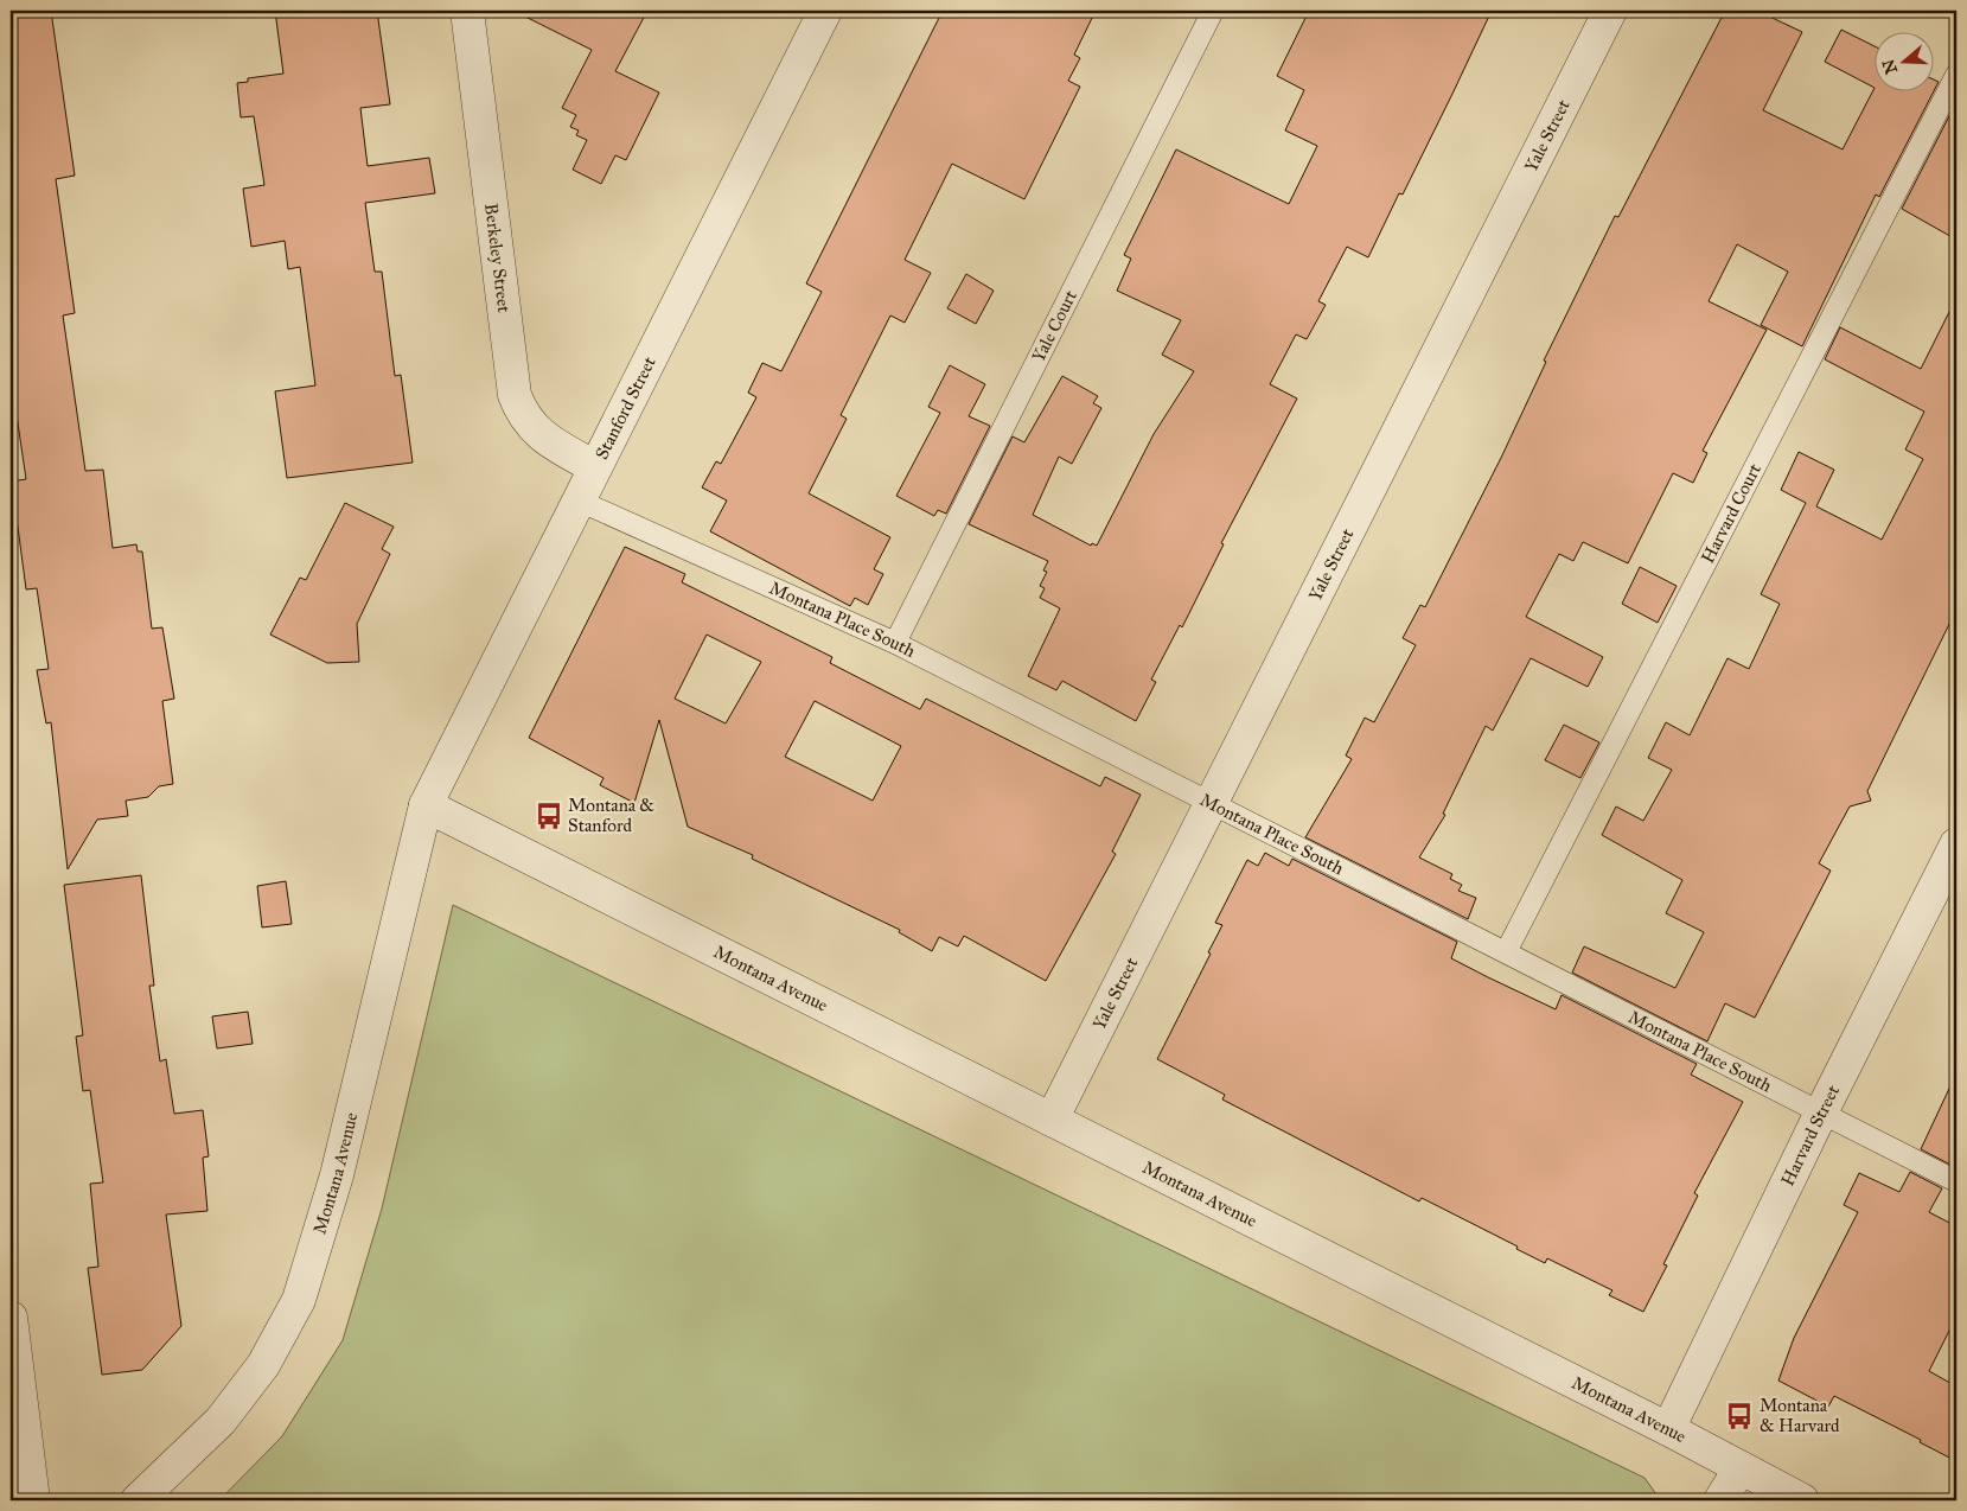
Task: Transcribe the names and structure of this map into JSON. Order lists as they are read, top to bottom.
{
  "streets": {
    "street": [
      "Yale Street",
      "Berkeley Street",
      "Stanford Street",
      "Montana Avenue",
      "Harvard Street"
    ],
    "lane": ["Yale Court", "Harvard Court", "Montana Place South"]
  },
  "crossings": [
    ["Yale Street", "Montana Place South"],
    ["Yale Street", "Montana Avenue"],
    ["Berkeley Street", "Stanford Street"],
    ["Yale Court", "Montana Place South"],
    ["Stanford Street", "Montana Place South"],
    ["Stanford Street", "Montana Avenue"],
    ["Harvard Court", "Montana Place South"],
    ["Montana Place South", "Harvard Street"],
    ["Montana Avenue", "Harvard Street"]
  ],
  "places": {
    "bus stop": ["Montana & Stanford", "Montana & Harvard"]
  },
  "north": "left"
}
